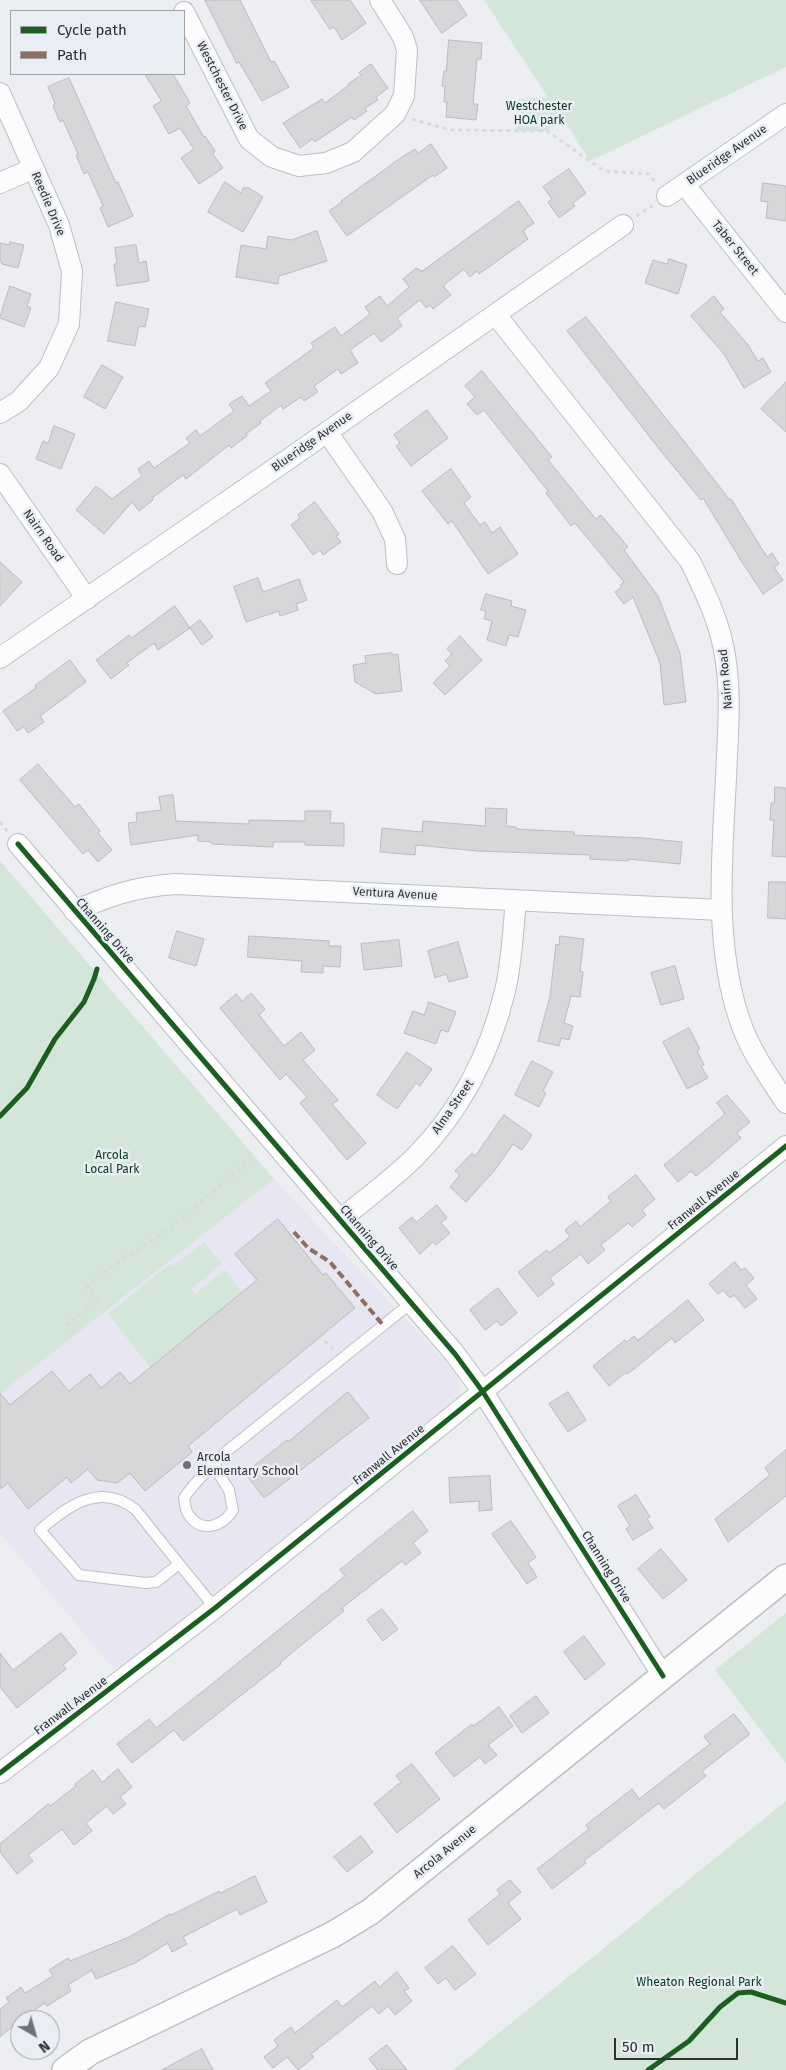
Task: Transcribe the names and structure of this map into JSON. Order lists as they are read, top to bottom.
{
  "streets": {
    "street": [
      "Westchester Drive",
      "Blueridge Avenue",
      "Reedie Drive",
      "Taber Street",
      "Nairn Road",
      "Ventura Avenue",
      "Channing Drive",
      "Alma Street",
      "Franwall Avenue",
      "Arcola Avenue"
    ]
  },
  "crossings": [
    ["Blueridge Avenue", "Taber Street"],
    ["Blueridge Avenue", "Nairn Road"],
    ["Nairn Road", "Ventura Avenue"],
    ["Ventura Avenue", "Channing Drive"],
    ["Ventura Avenue", "Alma Street"],
    ["Channing Drive", "Alma Street"],
    ["Channing Drive", "Franwall Avenue"],
    ["Channing Drive", "Arcola Avenue"]
  ],
  "parks": ["Westchester HOA park", "Arcola Local Park", "Wheaton Regional Park"],
  "places": ["Arcola Elementary School"],
  "legend": ["Cycle path", "Path"],
  "scale_bar": "50 m",
  "north": "bottom right"
}
